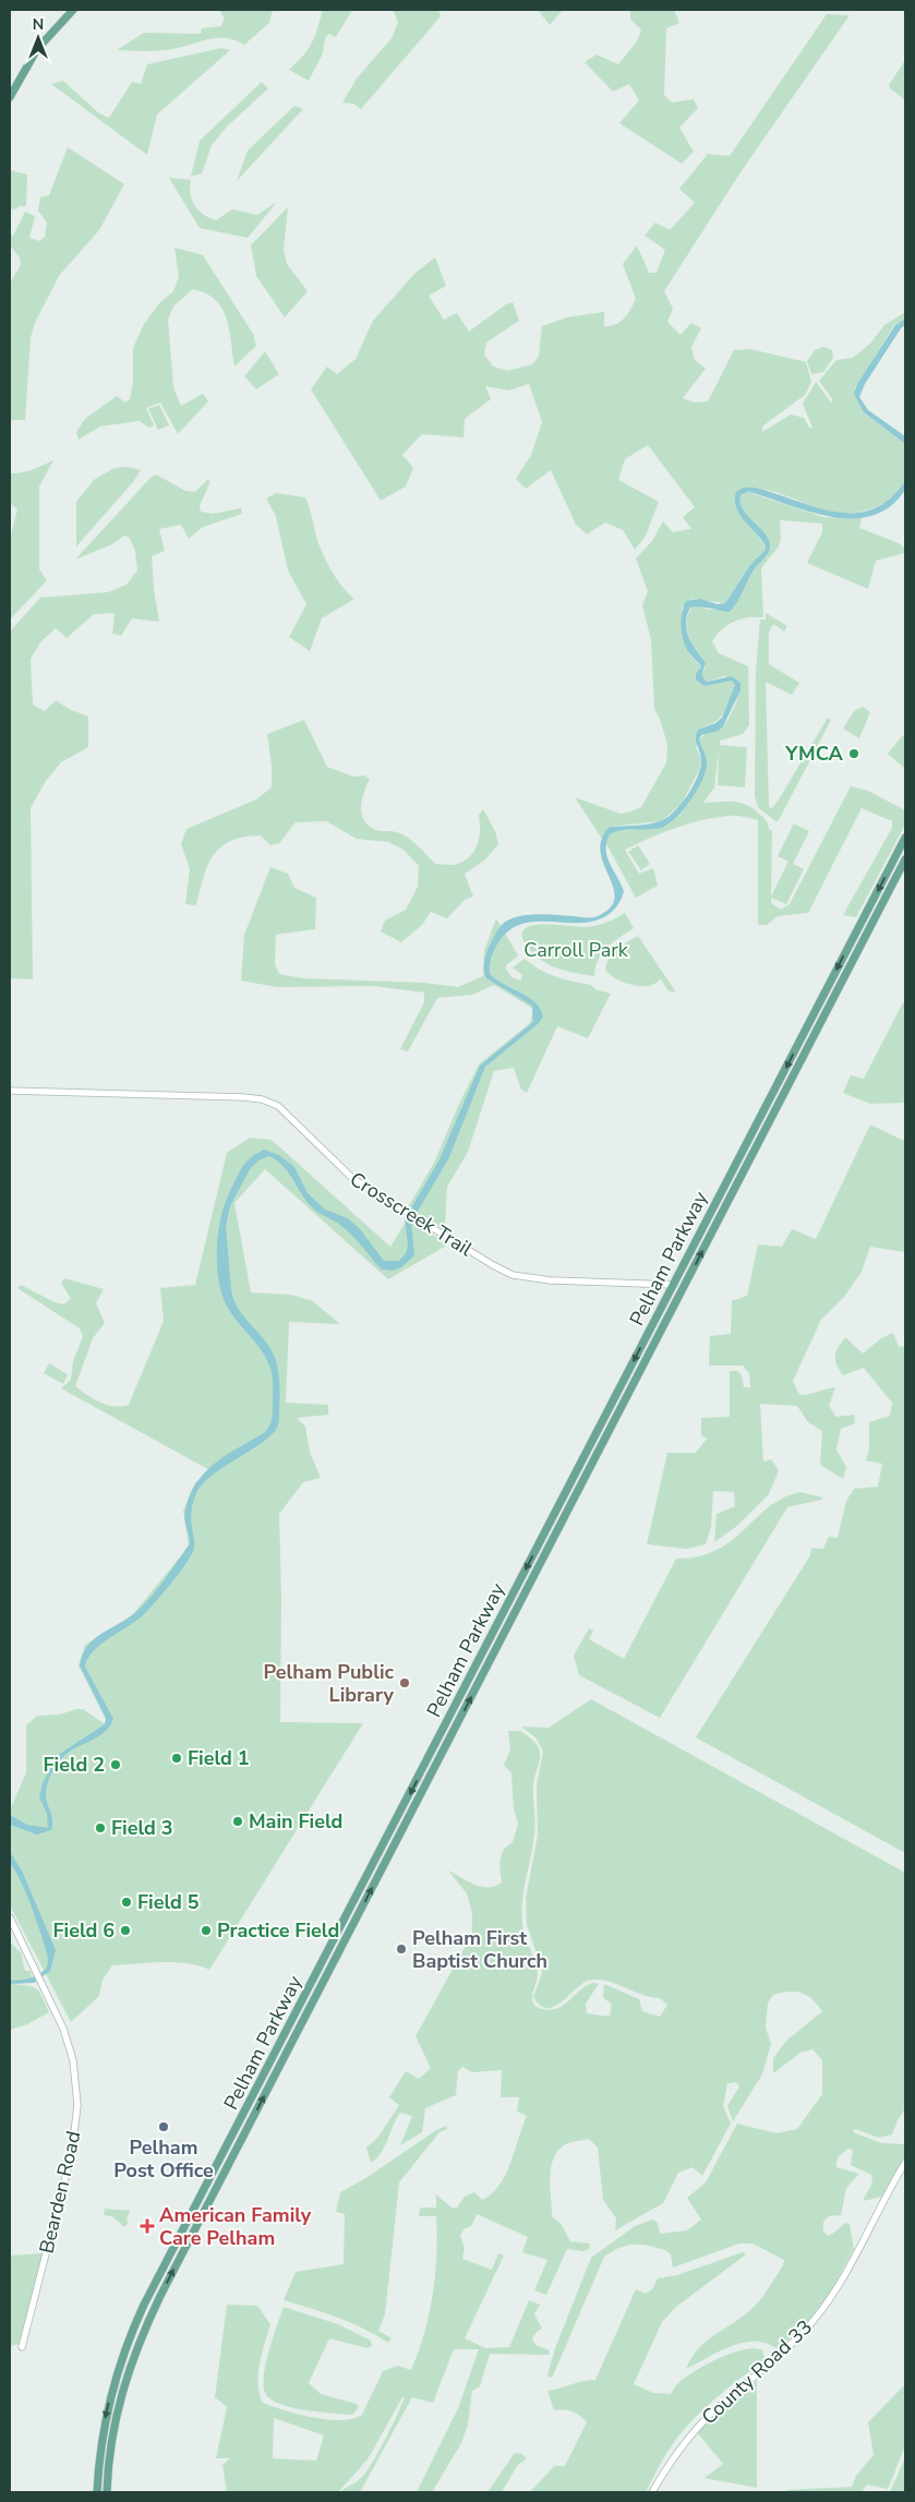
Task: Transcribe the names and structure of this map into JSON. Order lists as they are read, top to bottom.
{
  "streets": {
    "main road": ["Pelham Parkway"],
    "street": ["Crosscreek Trail", "Bearden Road", "County Road 33"]
  },
  "crossings": [
    ["Crosscreek Trail", "Pelham Parkway"]
  ],
  "parks": ["Carroll Park"],
  "places": {
    "other": [
      "YMCA",
      "Pelham Public Library",
      "Field 1",
      "Field 2",
      "Main Field",
      "Field 3",
      "Field 5",
      "Field 6",
      "Practice Field",
      "Pelham First Baptist Church",
      "Pelham Post Office"
    ],
    "health": ["American Family Care Pelham"]
  },
  "north": "top"
}
